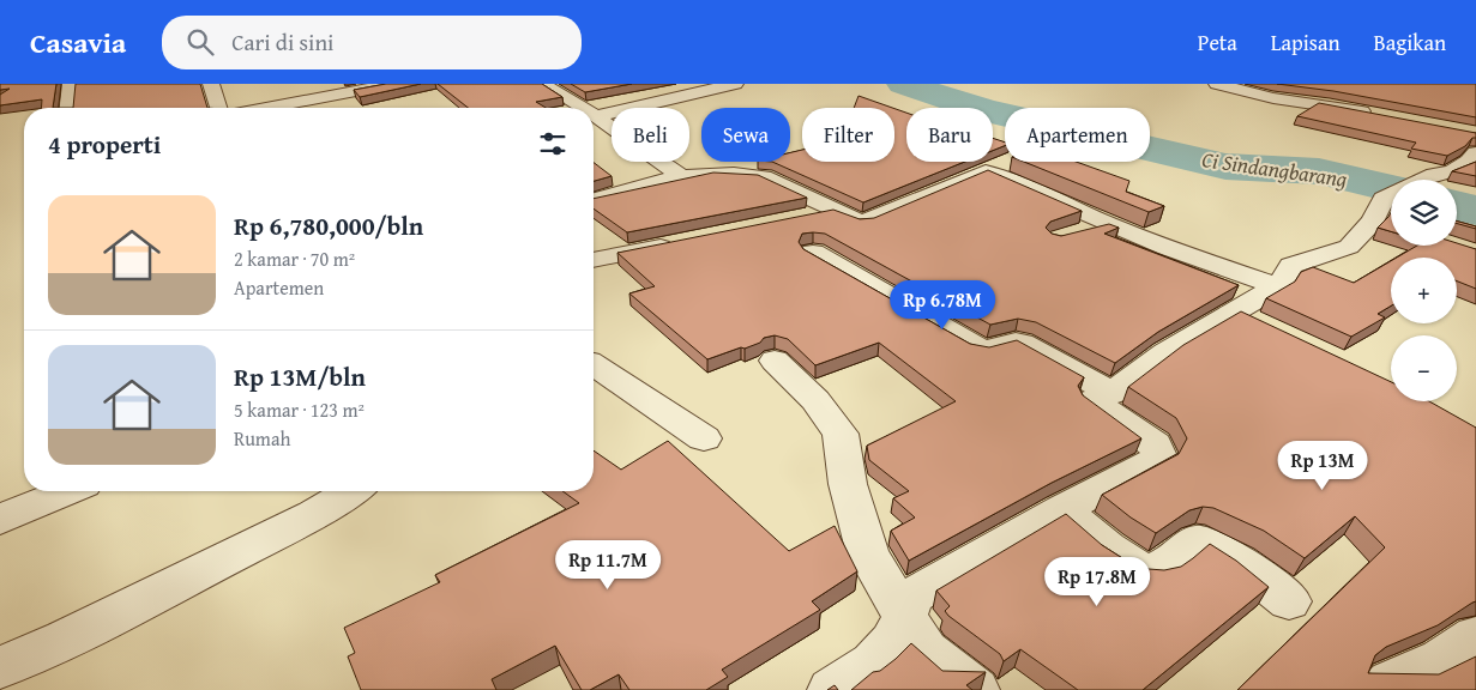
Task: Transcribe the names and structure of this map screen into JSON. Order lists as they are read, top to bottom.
{
  "water": ["Ci Sindangbarang"],
  "page": {
    "header": "Casavia",
    "search": "Cari di sini",
    "nav": ["Peta", "Lapisan", "Bagikan"],
    "chip": [
      "Beli",
      "Sewa",
      "Filter",
      "Baru",
      "Apartemen"
    ],
    "heading": "4 properti",
    "map_buttons": ["+", "−"],
    "list": [
      {
        "name": "Rp 6,780,000/bln",
        "note": "2 kamar · 70 m² · Apartemen"
      },
      {
        "name": "Rp 13M/bln",
        "note": "5 kamar · 123 m² · Rumah"
      }
    ],
    "price": [
      "Rp 6.78M",
      "Rp 13M",
      "Rp 11.7M",
      "Rp 17.8M"
    ]
  }
}
